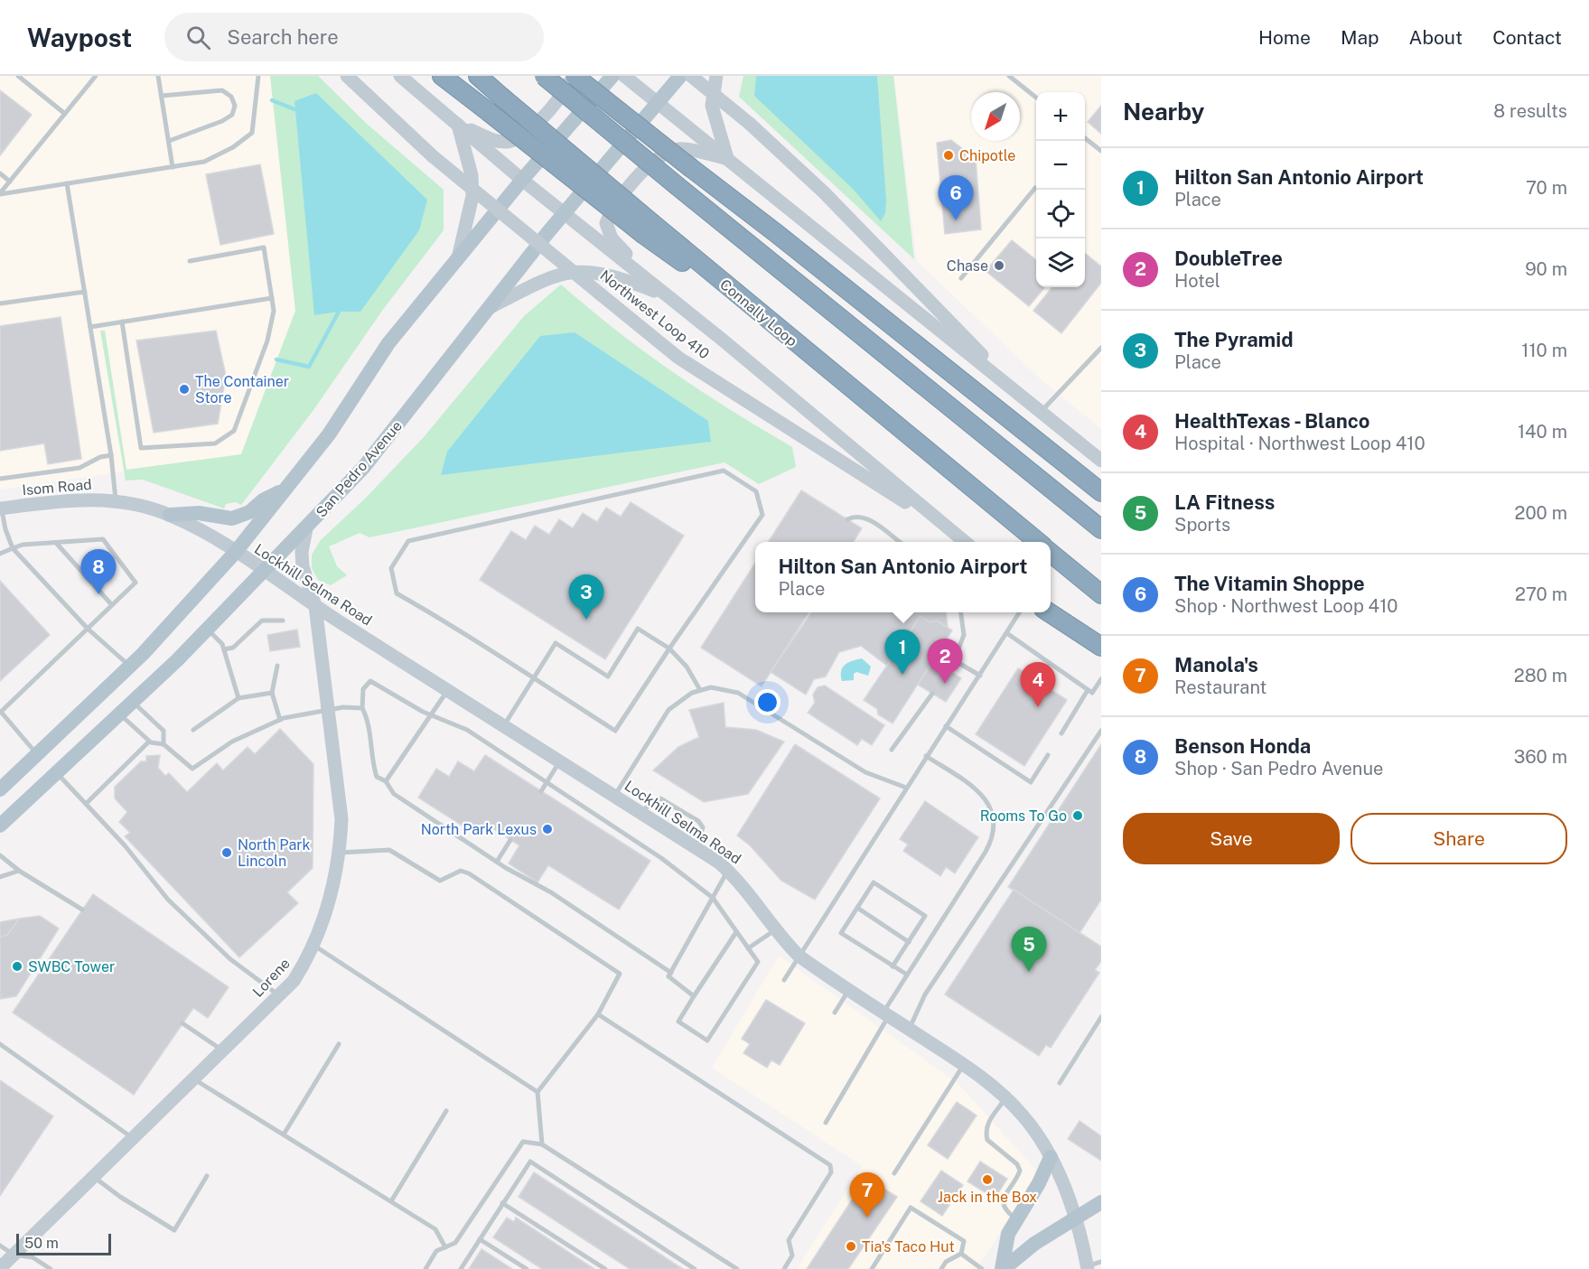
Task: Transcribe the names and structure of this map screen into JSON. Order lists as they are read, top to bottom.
{
  "streets": {
    "main road": [
      "Northwest Loop 410",
      "San Pedro Avenue",
      "Isom Road",
      "Lockhill Selma Road",
      "Lorene"
    ]
  },
  "crossings": [
    ["Northwest Loop 410", "San Pedro Avenue"],
    ["San Pedro Avenue", "Lockhill Selma Road"],
    ["San Pedro Avenue", "Lorene"],
    ["Isom Road", "Lockhill Selma Road"],
    ["Lockhill Selma Road", "Lorene"]
  ],
  "places": [
    "Chipotle",
    "Chase",
    "The Container Store",
    "Rooms To Go",
    "North Park Lexus",
    "North Park Lincoln",
    "SWBC Tower",
    "Jack in the Box",
    "Tia's Taco Hut"
  ],
  "scale_bar": "50 m",
  "north": "bottom left",
  "page": {
    "header": "Waypost",
    "search": "Search here",
    "nav": [
      "Home",
      "Map",
      "About",
      "Contact"
    ],
    "heading": ["Nearby", "8 results"],
    "map_buttons": ["+", "−"],
    "list": [
      {
        "mark": "1",
        "name": "Hilton San Antonio Airport",
        "note": "Place",
        "value": "70 m"
      },
      {
        "mark": "2",
        "name": "DoubleTree",
        "note": "Hotel",
        "value": "90 m"
      },
      {
        "mark": "3",
        "name": "The Pyramid",
        "note": "Place",
        "value": "110 m"
      },
      {
        "mark": "4",
        "name": "HealthTexas - Blanco",
        "note": "Hospital · Northwest Loop 410",
        "value": "140 m"
      },
      {
        "mark": "5",
        "name": "LA Fitness",
        "note": "Sports",
        "value": "200 m"
      },
      {
        "mark": "6",
        "name": "The Vitamin Shoppe",
        "note": "Shop · Northwest Loop 410",
        "value": "270 m"
      },
      {
        "mark": "7",
        "name": "Manola's",
        "note": "Restaurant",
        "value": "280 m"
      },
      {
        "mark": "8",
        "name": "Benson Honda",
        "note": "Shop · San Pedro Avenue",
        "value": "360 m"
      }
    ],
    "pins": [
      "6",
      "8",
      "3",
      "1",
      "2",
      "4",
      "5",
      "7"
    ],
    "popup": ["Hilton San Antonio Airport", "Place"],
    "buttons": ["Save", "Share"],
    "scale": "50 m"
  }
}
